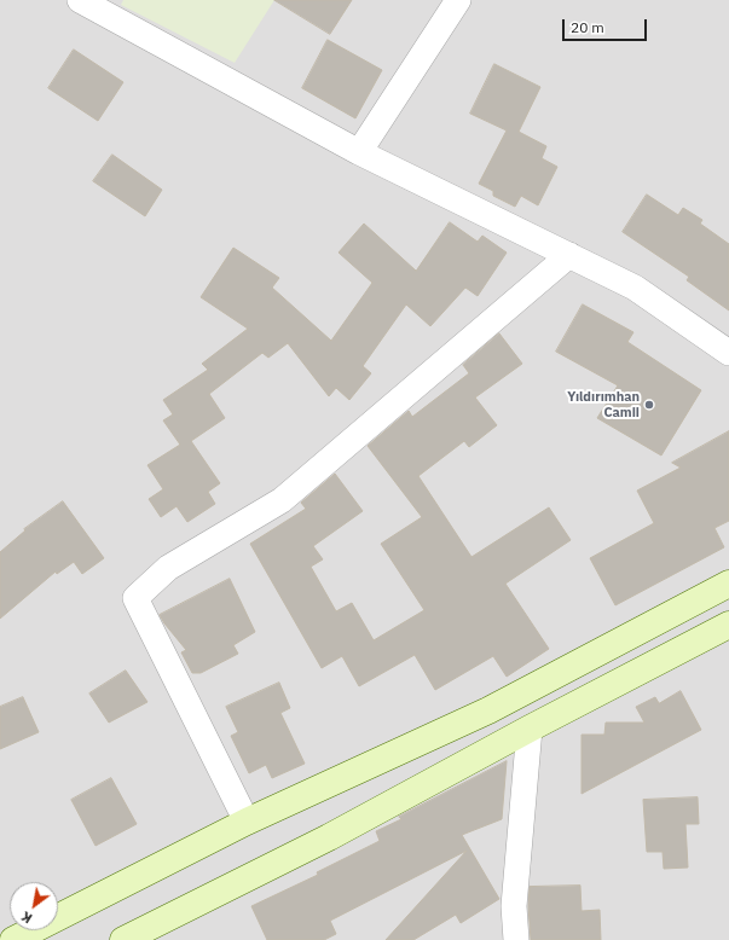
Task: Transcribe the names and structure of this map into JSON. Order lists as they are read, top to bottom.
{
  "places": ["Yıldırımhan Camii"],
  "scale_bar": "20 m",
  "north": "bottom left"
}
